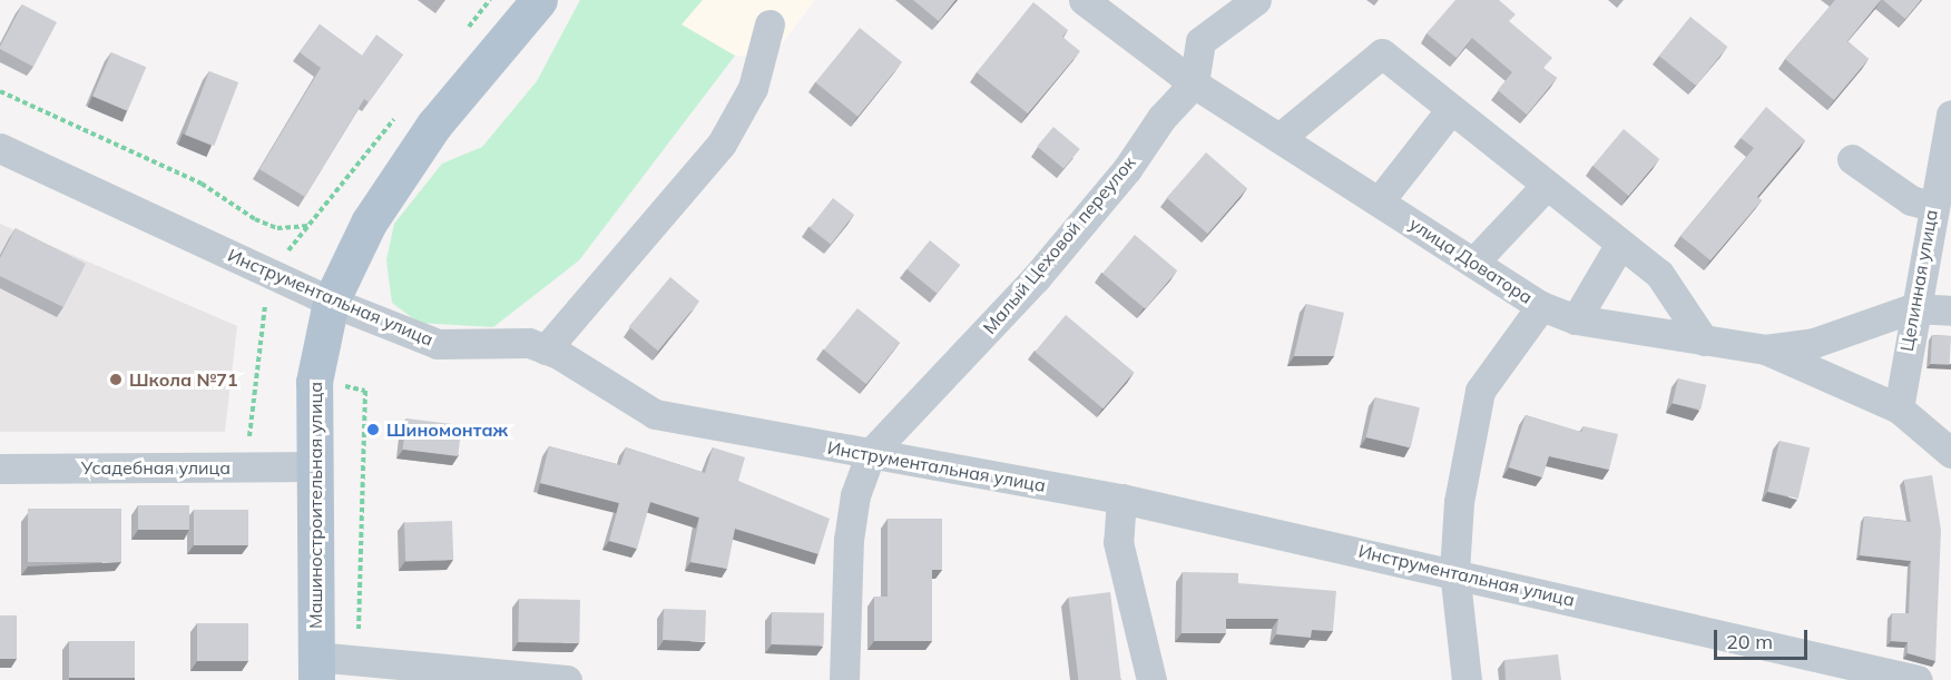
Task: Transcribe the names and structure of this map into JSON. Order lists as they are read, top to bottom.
{
  "streets": {
    "main road": ["Машиностроительная улица"],
    "street": [
      "Малый Цеховой переулок",
      "улица Доватора",
      "Целинная улица",
      "Инструментальная улица",
      "Усадебная улица"
    ]
  },
  "crossings": [
    ["Малый Цеховой переулок", "улица Доватора"],
    ["Малый Цеховой переулок", "Инструментальная улица"],
    ["улица Доватора", "Целинная улица"],
    ["Инструментальная улица", "Машиностроительная улица"],
    ["Усадебная улица", "Машиностроительная улица"]
  ],
  "places": ["Школа №71", "Шиномонтаж"],
  "scale_bar": "20 m"
}
